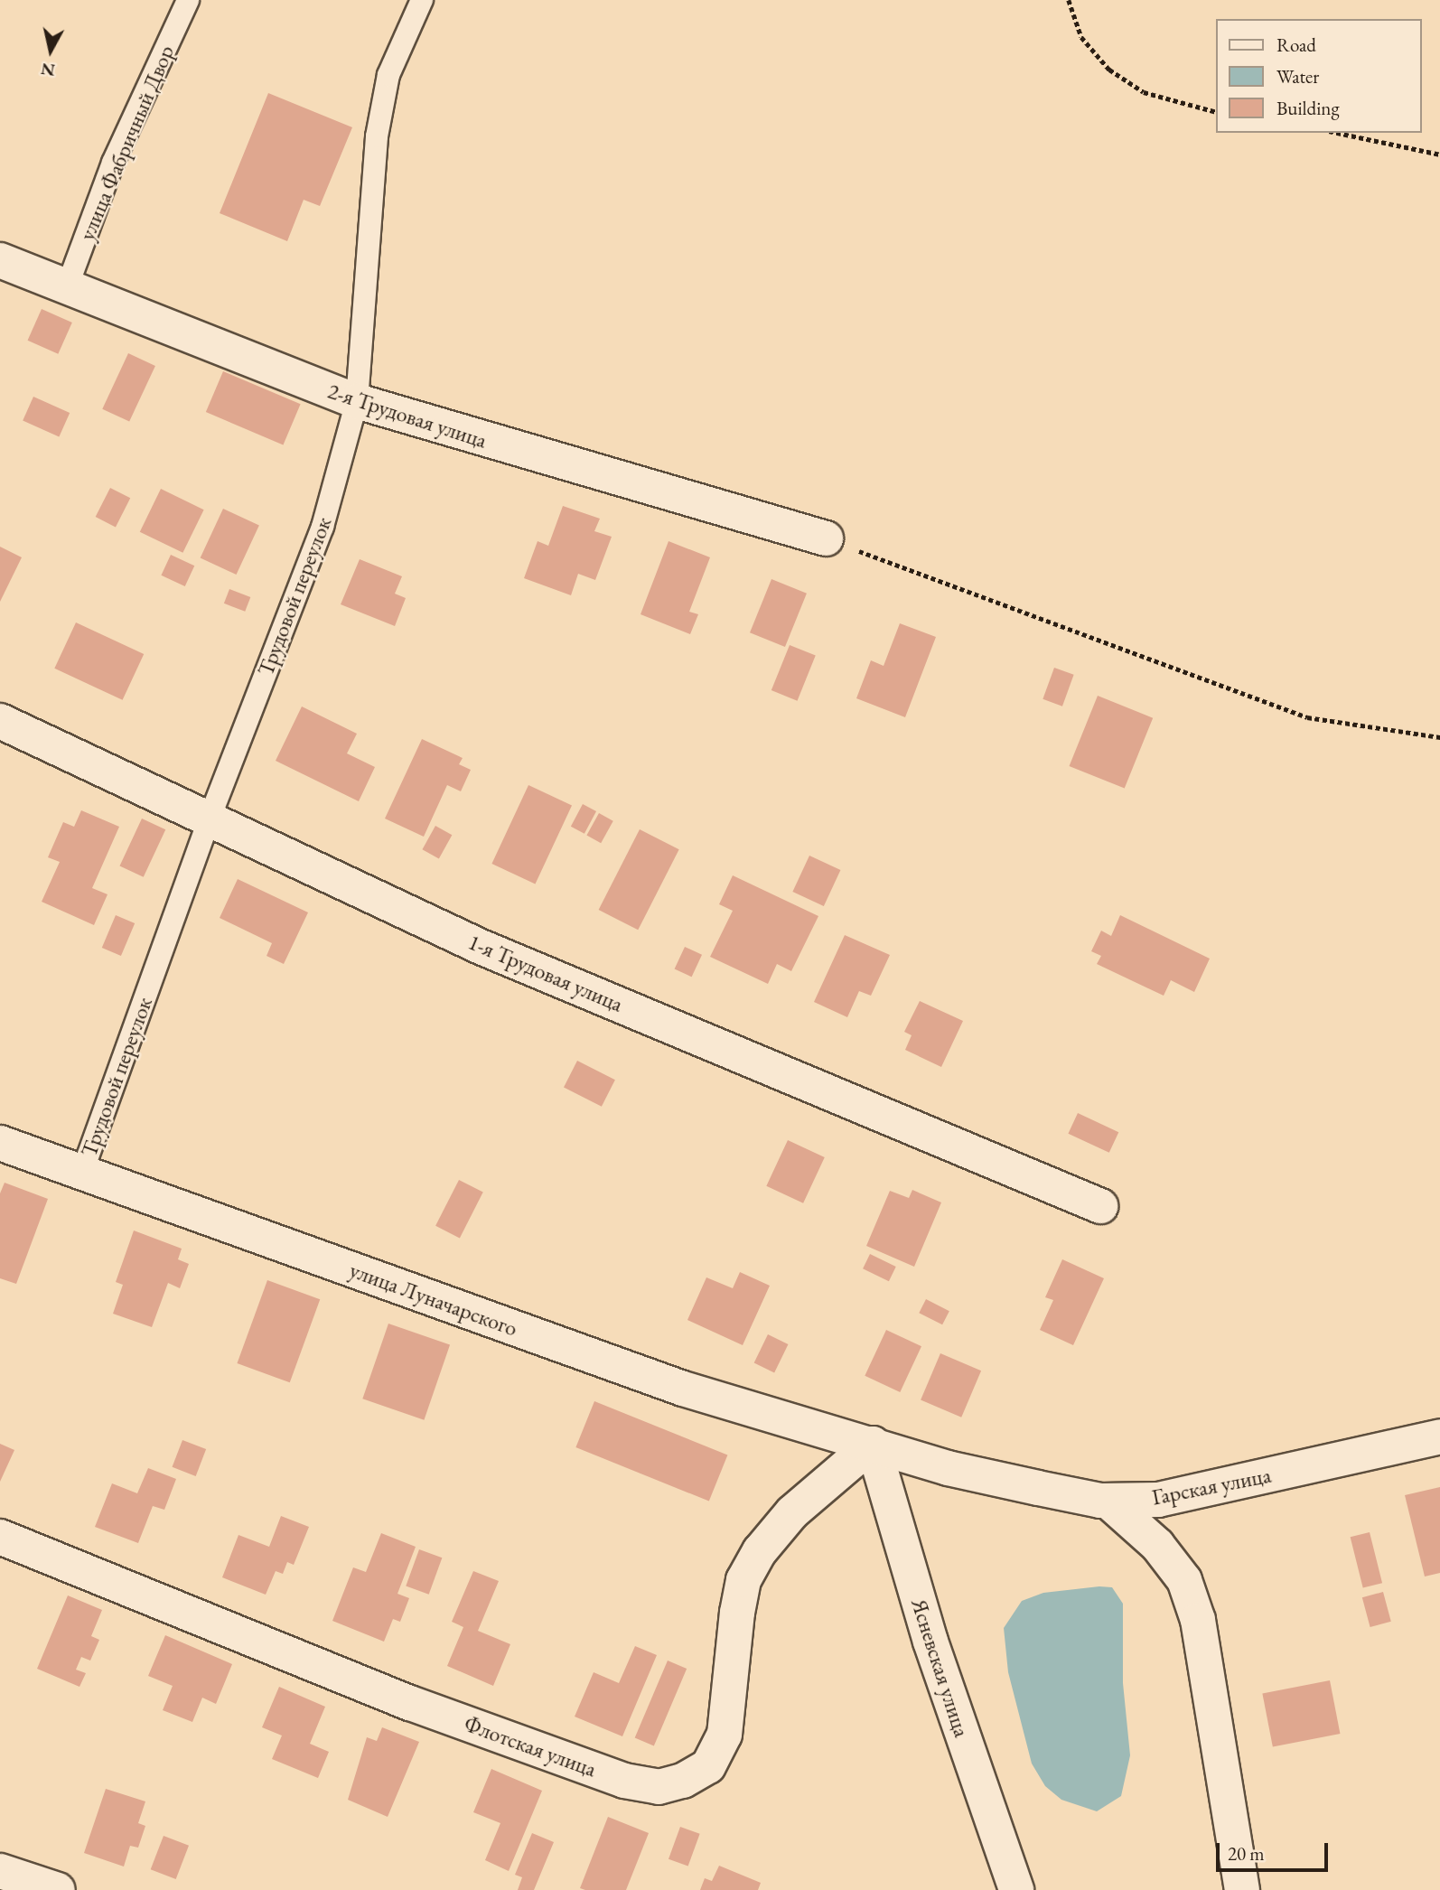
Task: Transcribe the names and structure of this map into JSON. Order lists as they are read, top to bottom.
{
  "streets": {
    "street": [
      "2-я Трудовая улица",
      "1-я Трудовая улица",
      "улица Луначарского",
      "Гарская улица",
      "Ясневская улица",
      "Флотская улица"
    ],
    "lane": ["улица Фабричный Двор", "Трудовой переулок"]
  },
  "crossings": [
    ["улица Фабричный Двор", "2-я Трудовая улица"],
    ["2-я Трудовая улица", "Трудовой переулок"],
    ["Трудовой переулок", "1-я Трудовая улица"],
    ["Трудовой переулок", "улица Луначарского"],
    ["улица Луначарского", "Гарская улица"],
    ["улица Луначарского", "Ясневская улица"],
    ["улица Луначарского", "Флотская улица"],
    ["Гарская улица", "Ясневская улица"],
    ["Гарская улица", "Флотская улица"],
    ["Ясневская улица", "Флотская улица"]
  ],
  "legend": ["Road", "Water", "Building"],
  "scale_bar": "20 m",
  "north": "bottom"
}
